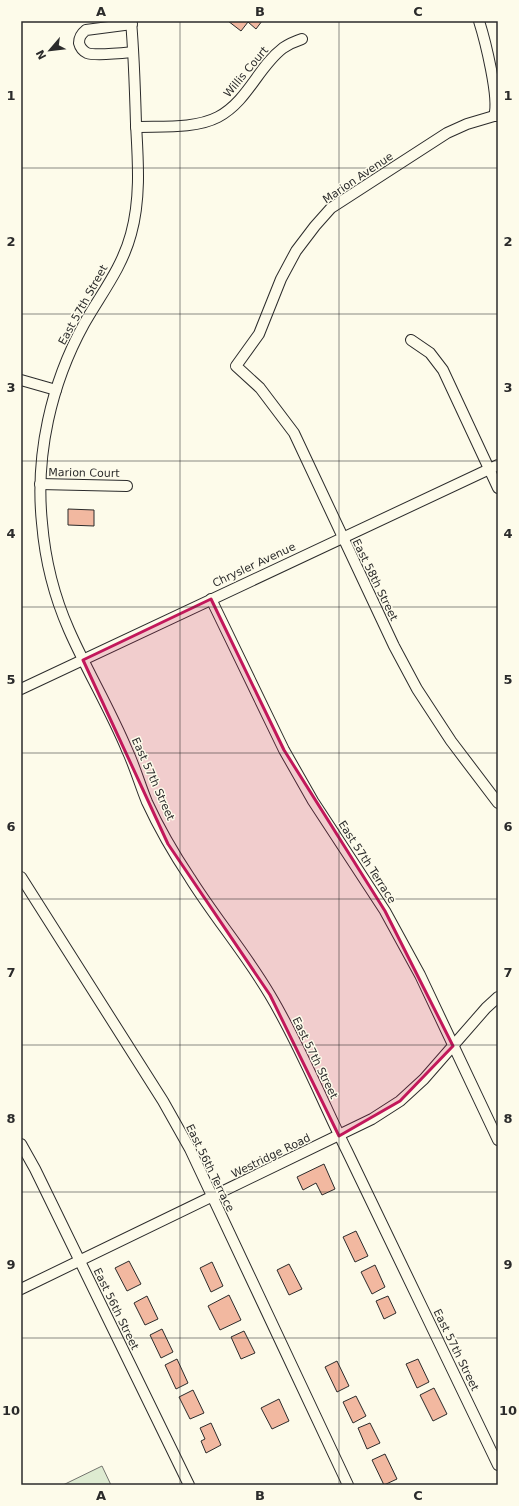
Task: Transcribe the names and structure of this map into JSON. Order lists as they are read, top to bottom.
{
  "streets": {
    "street": [
      "Willis Court",
      "Marion Avenue",
      "East 57th Street",
      "Marion Court",
      "Chrysler Avenue",
      "East 58th Street",
      "East 57th Terrace",
      "Westridge Road",
      "East 56th Terrace",
      "East 56th Street"
    ]
  },
  "crossings": [
    ["Willis Court", "East 57th Street"],
    ["Marion Avenue", "East 58th Street"],
    ["East 57th Street", "Marion Court"],
    ["East 57th Street", "Chrysler Avenue"],
    ["East 57th Street", "Westridge Road"],
    ["Chrysler Avenue", "East 58th Street"],
    ["Chrysler Avenue", "East 57th Terrace"],
    ["East 57th Terrace", "Westridge Road"],
    ["Westridge Road", "East 56th Terrace"],
    ["Westridge Road", "East 56th Street"]
  ],
  "north": "bottom left",
  "grid": {
    "columns": ["A", "B", "C"],
    "rows": [
      "1",
      "2",
      "3",
      "4",
      "5",
      "6",
      "7",
      "8",
      "9",
      "10"
    ]
  }
}
